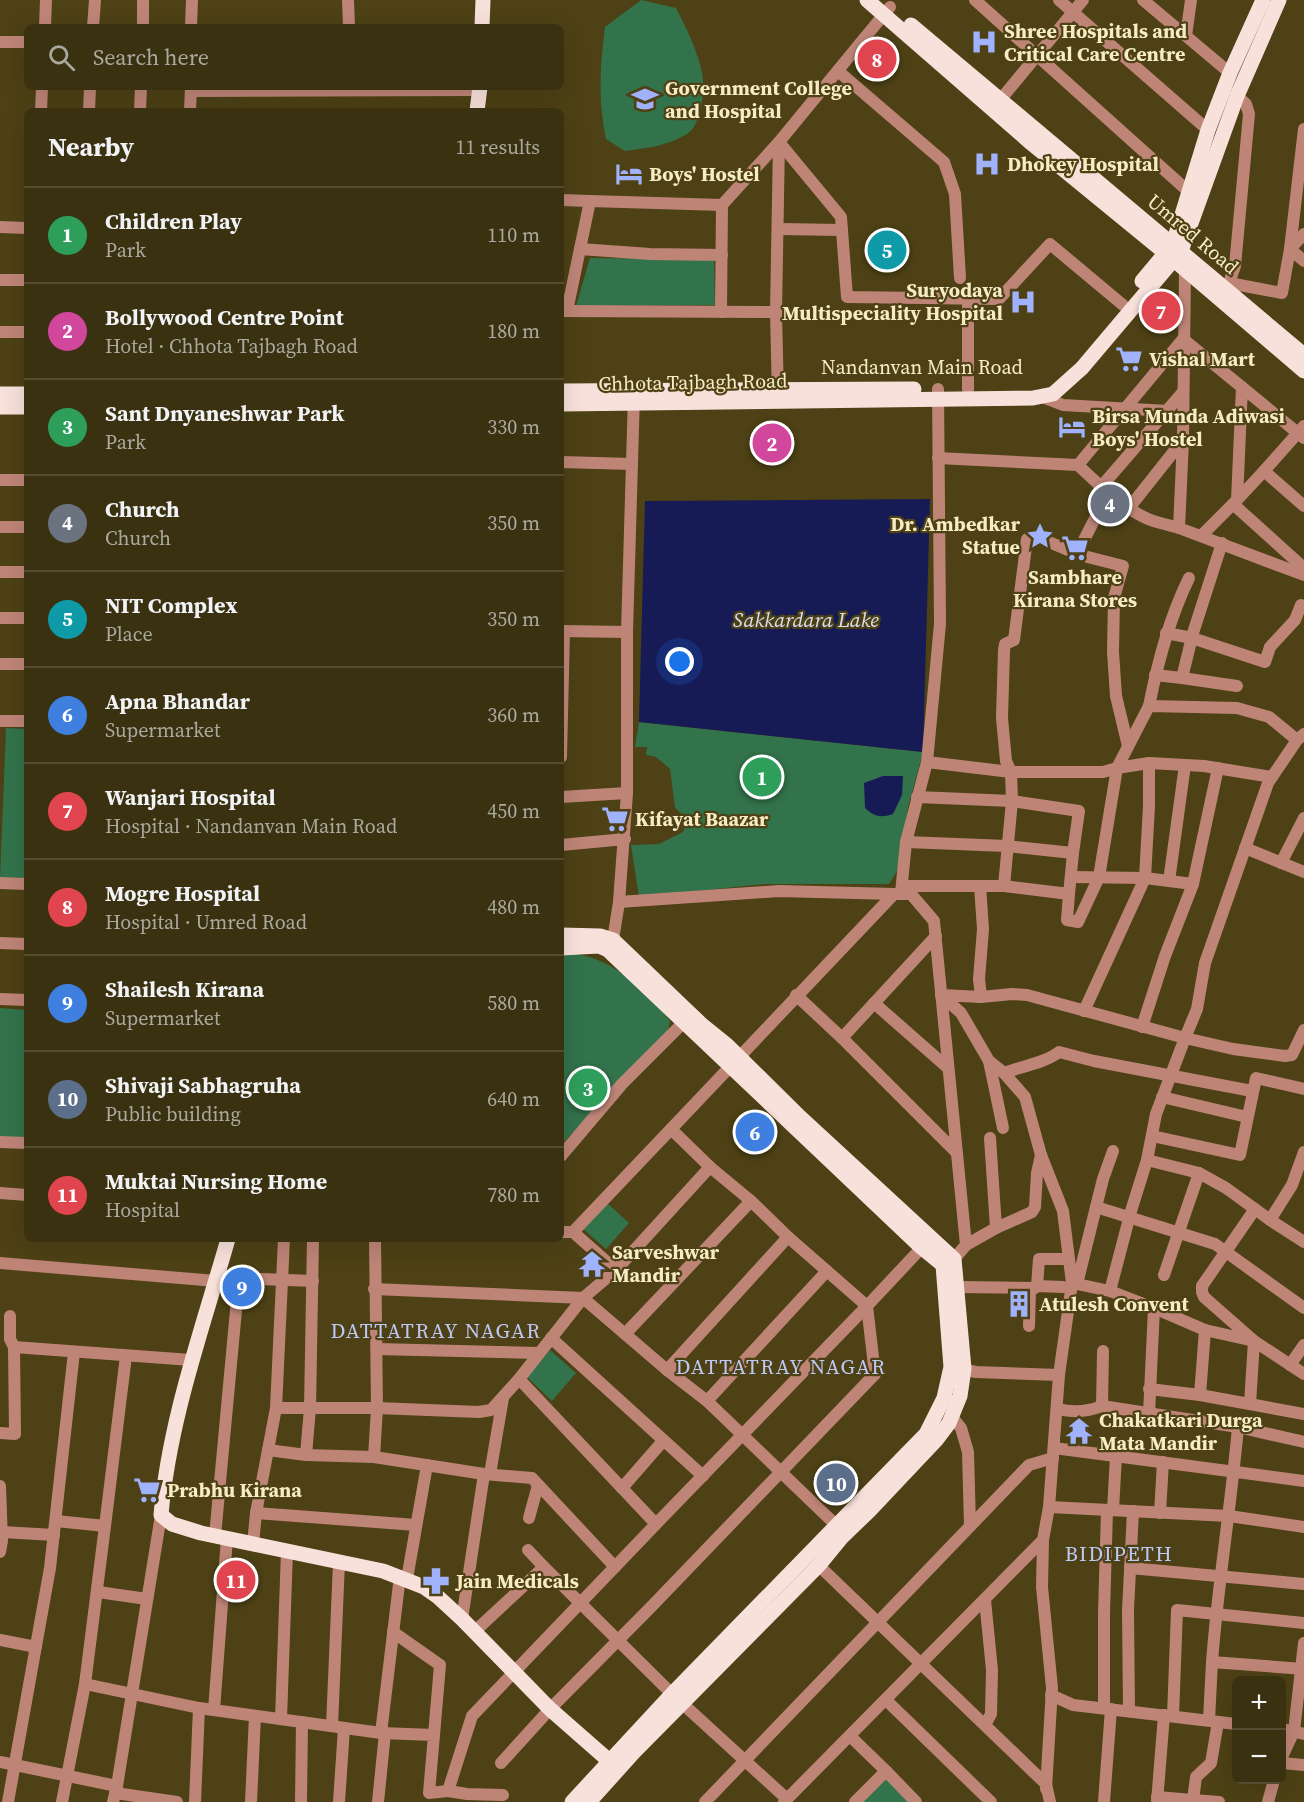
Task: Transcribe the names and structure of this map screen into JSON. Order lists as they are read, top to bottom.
{
  "streets": {
    "main road": ["Umred Road", "Nandanvan Main Road", "Chhota Tajbagh Road"]
  },
  "crossings": [
    ["Umred Road", "Nandanvan Main Road"],
    ["Nandanvan Main Road", "Chhota Tajbagh Road"]
  ],
  "districts": ["DATTATRAY NAGAR", "DATTATRAY NAGAR", "BIDIPETH"],
  "water": ["Sakkardara Lake"],
  "places": {
    "hospital": ["Shree Hospitals and Critical Care Centre", "Dhokey Hospital", "Suryodaya Multispeciality Hospital"],
    "school or university": ["Government College and Hospital"],
    "hotel": ["Boys' Hostel", "Birsa Munda Adiwasi Boys' Hostel"],
    "supermarket": [
      "Vishal Mart",
      "Sambhare Kirana Stores",
      "Kifayat Baazar",
      "Prabhu Kirana"
    ],
    "place": ["Dr. Ambedkar Statue"],
    "temple": ["Sarveshwar Mandir", "Chakatkari Durga Mata Mandir"],
    "building": ["Atulesh Convent"],
    "pharmacy": ["Jain Medicals"]
  },
  "page": {
    "search": "Search here",
    "pins": [
      "8",
      "5",
      "7",
      "2",
      "4",
      "1",
      "3",
      "6",
      "9",
      "10",
      "11"
    ],
    "heading": ["Nearby", "11 results"],
    "list": [
      {
        "mark": "1",
        "name": "Children Play",
        "note": "Park",
        "value": "110 m"
      },
      {
        "mark": "2",
        "name": "Bollywood Centre Point",
        "note": "Hotel · Chhota Tajbagh Road",
        "value": "180 m"
      },
      {
        "mark": "3",
        "name": "Sant Dnyaneshwar Park",
        "note": "Park",
        "value": "330 m"
      },
      {
        "mark": "4",
        "name": "Church",
        "note": "Church",
        "value": "350 m"
      },
      {
        "mark": "5",
        "name": "NIT Complex",
        "note": "Place",
        "value": "350 m"
      },
      {
        "mark": "6",
        "name": "Apna Bhandar",
        "note": "Supermarket",
        "value": "360 m"
      },
      {
        "mark": "7",
        "name": "Wanjari Hospital",
        "note": "Hospital · Nandanvan Main Road",
        "value": "450 m"
      },
      {
        "mark": "8",
        "name": "Mogre Hospital",
        "note": "Hospital · Umred Road",
        "value": "480 m"
      },
      {
        "mark": "9",
        "name": "Shailesh Kirana",
        "note": "Supermarket",
        "value": "580 m"
      },
      {
        "mark": "10",
        "name": "Shivaji Sabhagruha",
        "note": "Public building",
        "value": "640 m"
      },
      {
        "mark": "11",
        "name": "Muktai Nursing Home",
        "note": "Hospital",
        "value": "780 m"
      }
    ],
    "map_buttons": ["+", "−"]
  }
}
